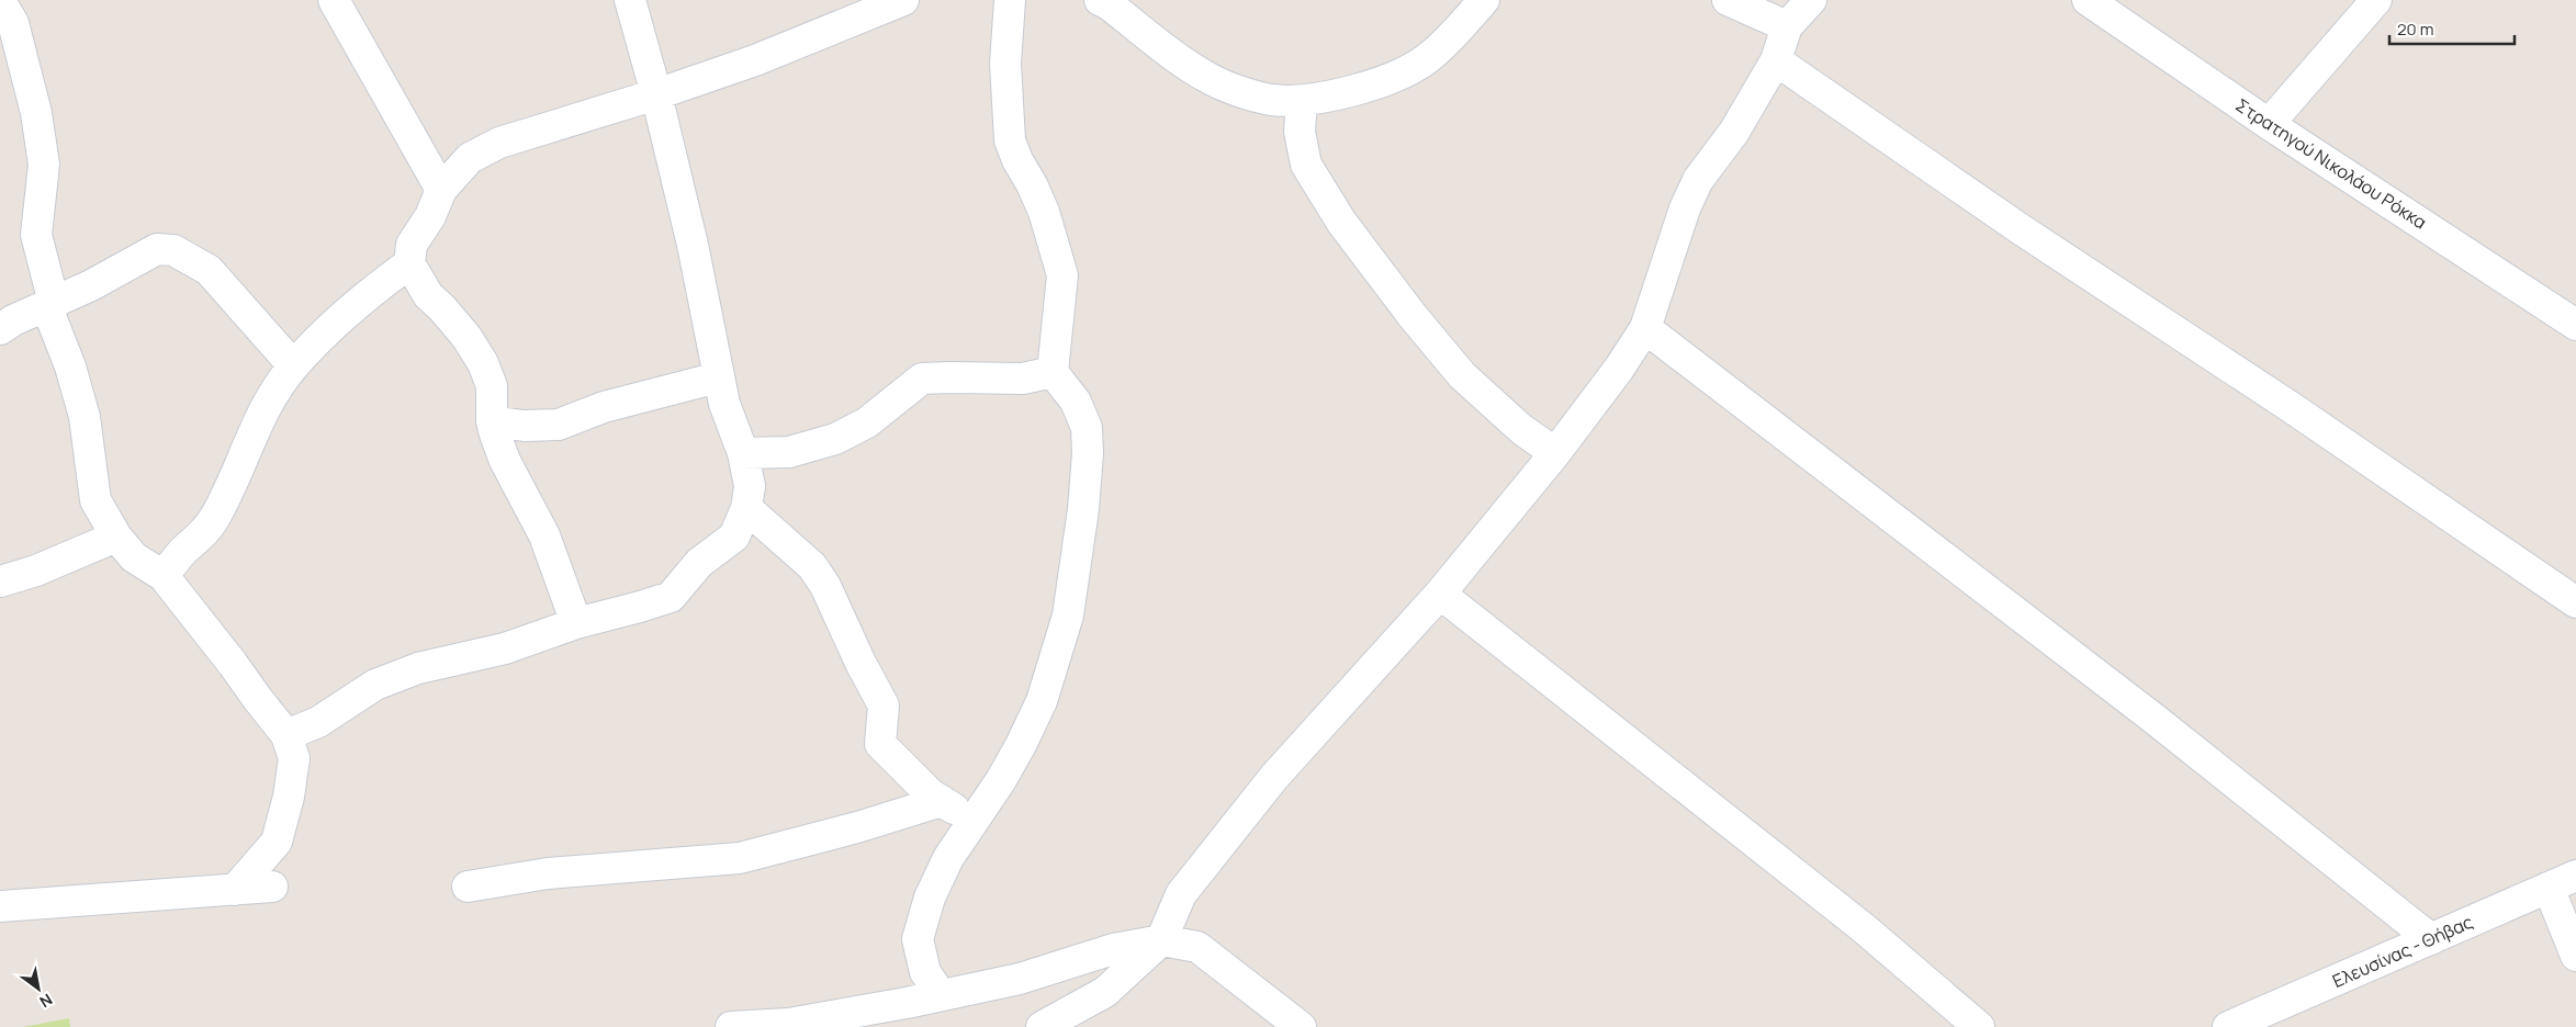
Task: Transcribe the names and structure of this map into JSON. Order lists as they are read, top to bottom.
{
  "streets": {
    "street": ["Στρατηγού Νικολάου Ρόκκα", "Ελευσίνας - Θήβας"]
  },
  "scale_bar": "20 m",
  "north": "bottom right"
}
